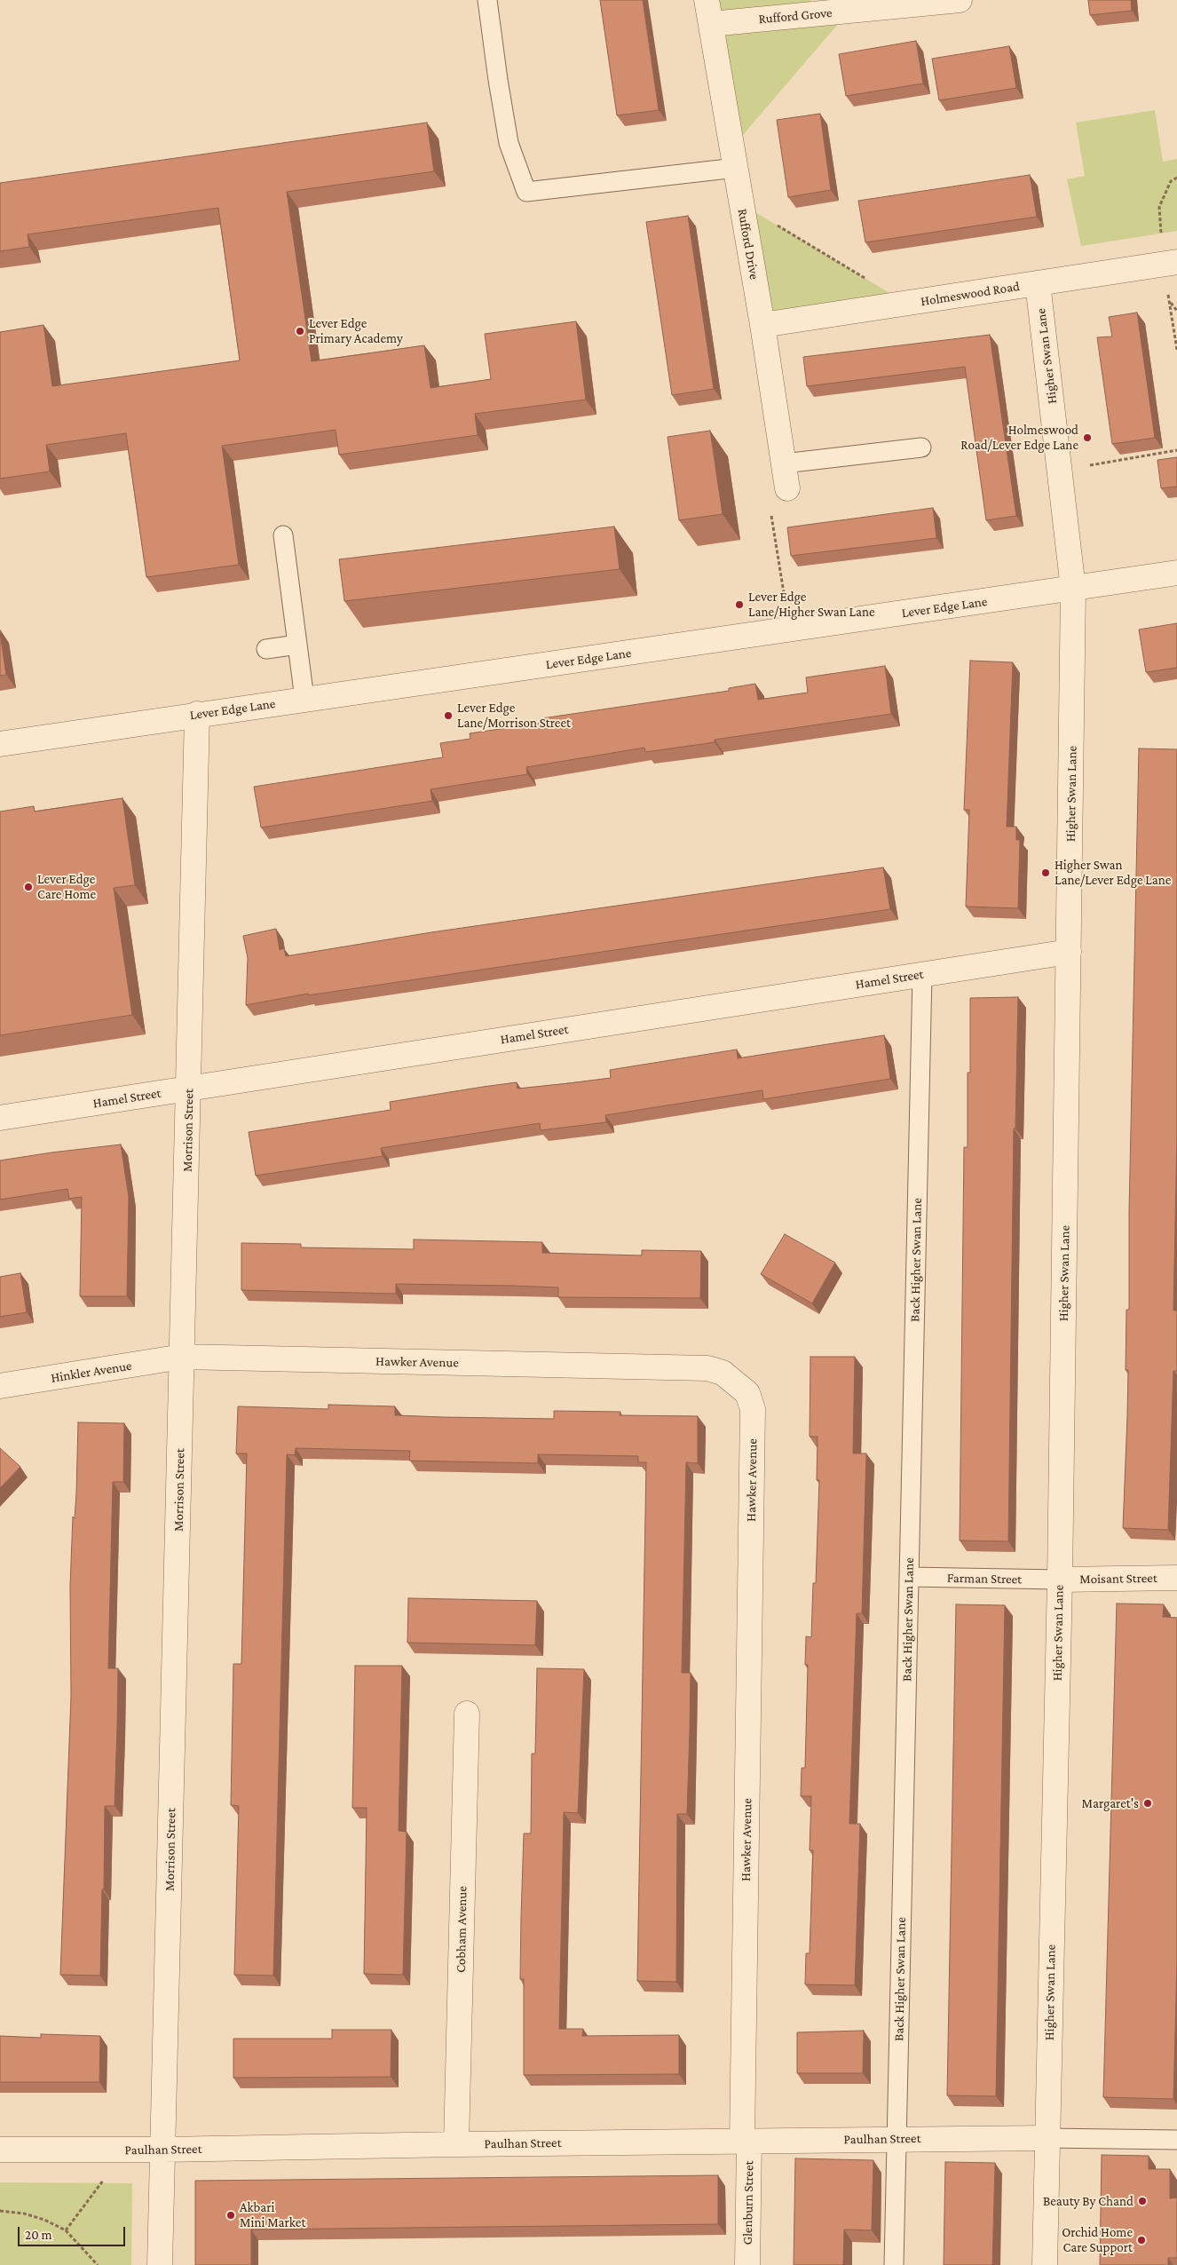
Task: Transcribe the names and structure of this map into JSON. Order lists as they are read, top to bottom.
{
  "streets": {
    "street": [
      "Rufford Grove",
      "Rufford Drive",
      "Holmeswood Road",
      "Higher Swan Lane",
      "Lever Edge Lane",
      "Hamel Street",
      "Morrison Street",
      "Hawker Avenue",
      "Hinkler Avenue",
      "Moisant Street",
      "Cobham Avenue",
      "Paulhan Street",
      "Glenburn Street"
    ],
    "lane": ["Back Higher Swan Lane", "Farman Street"]
  },
  "crossings": [
    ["Rufford Grove", "Rufford Drive"],
    ["Rufford Drive", "Holmeswood Road"],
    ["Holmeswood Road", "Higher Swan Lane"],
    ["Higher Swan Lane", "Lever Edge Lane"],
    ["Higher Swan Lane", "Hamel Street"],
    ["Higher Swan Lane", "Farman Street"],
    ["Higher Swan Lane", "Moisant Street"],
    ["Higher Swan Lane", "Paulhan Street"],
    ["Lever Edge Lane", "Morrison Street"],
    ["Hamel Street", "Morrison Street"],
    ["Hamel Street", "Back Higher Swan Lane"],
    ["Morrison Street", "Hawker Avenue"],
    ["Morrison Street", "Hinkler Avenue"],
    ["Morrison Street", "Paulhan Street"],
    ["Back Higher Swan Lane", "Farman Street"],
    ["Back Higher Swan Lane", "Paulhan Street"],
    ["Hawker Avenue", "Hinkler Avenue"],
    ["Hawker Avenue", "Paulhan Street"],
    ["Hawker Avenue", "Glenburn Street"],
    ["Farman Street", "Moisant Street"],
    ["Cobham Avenue", "Paulhan Street"],
    ["Paulhan Street", "Glenburn Street"]
  ],
  "places": [
    "Lever Edge Primary Academy",
    "Holmeswood Road/Lever Edge Lane",
    "Lever Edge Lane/Higher Swan Lane",
    "Lever Edge Lane/Morrison Street",
    "Higher Swan Lane/Lever Edge Lane",
    "Lever Edge Care Home",
    "Margaret's",
    "Beauty By Chand",
    "Akbari Mini Market",
    "Orchid Home Care Support"
  ],
  "scale_bar": "20 m"
}
